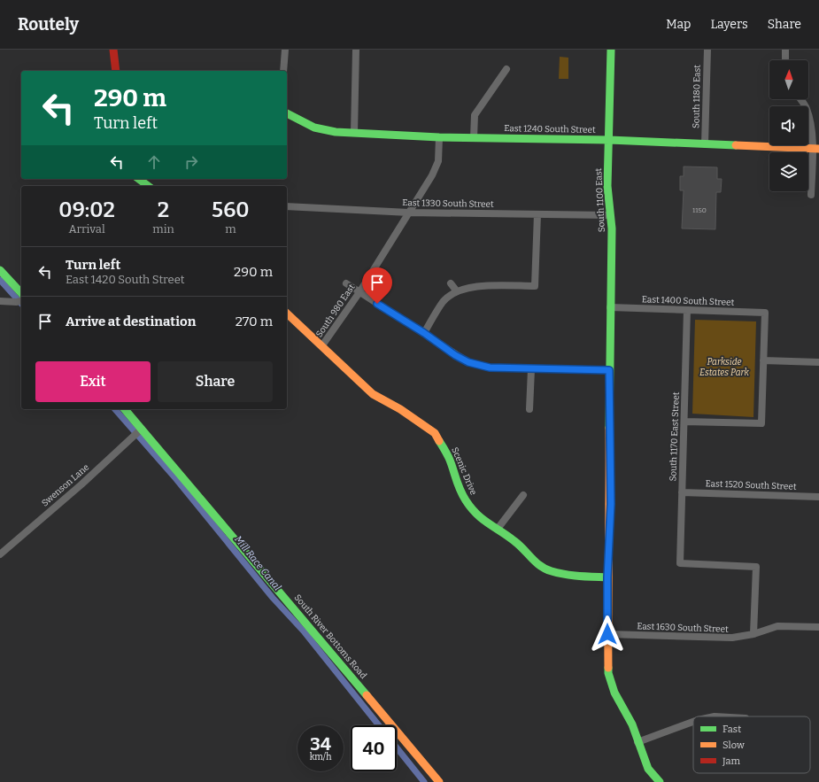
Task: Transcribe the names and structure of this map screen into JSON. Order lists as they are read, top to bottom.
{
  "streets": {
    "street": [
      "South 1180 East",
      "East 1240 South Street",
      "South 1100 East",
      "East 1330 South Street",
      "East 1400 South Street",
      "South 980 East",
      "South 1170 East Street",
      "Scenic Drive",
      "Swenson Lane",
      "East 1520 South Street",
      "East 1630 South Street",
      "South River Bottoms Road"
    ]
  },
  "crossings": [
    ["South 1180 East", "East 1240 South Street"],
    ["East 1240 South Street", "South 1100 East"],
    ["East 1240 South Street", "South 980 East"],
    ["South 1100 East", "East 1330 South Street"],
    ["South 1100 East", "East 1400 South Street"],
    ["South 1100 East", "Scenic Drive"],
    ["South 1100 East", "East 1630 South Street"],
    ["East 1330 South Street", "South 980 East"],
    ["East 1400 South Street", "South 1170 East Street"],
    ["South 980 East", "Scenic Drive"],
    ["South 1170 East Street", "East 1520 South Street"],
    ["South 1170 East Street", "East 1630 South Street"],
    ["Swenson Lane", "South River Bottoms Road"]
  ],
  "water": ["Mill Race Canal"],
  "parks": ["Parkside Estates Park"],
  "house_numbers": ["1150"],
  "legend": ["Fast", "Slow", "Jam"],
  "north": "top",
  "page": {
    "header": "Routely",
    "nav": ["Map", "Layers", "Share"],
    "turn": ["290 m", "Turn left"],
    "eta": [
      "09:02",
      "Arrival",
      "2",
      "min",
      "560",
      "m"
    ],
    "list": [
      {
        "name": "Turn left",
        "note": "East 1420 South Street",
        "value": "290 m"
      },
      {
        "name": "Arrive at destination",
        "value": "270 m"
      }
    ],
    "buttons": ["Exit", "Share"],
    "speed": "34 km/h",
    "limit": "40"
  }
}
